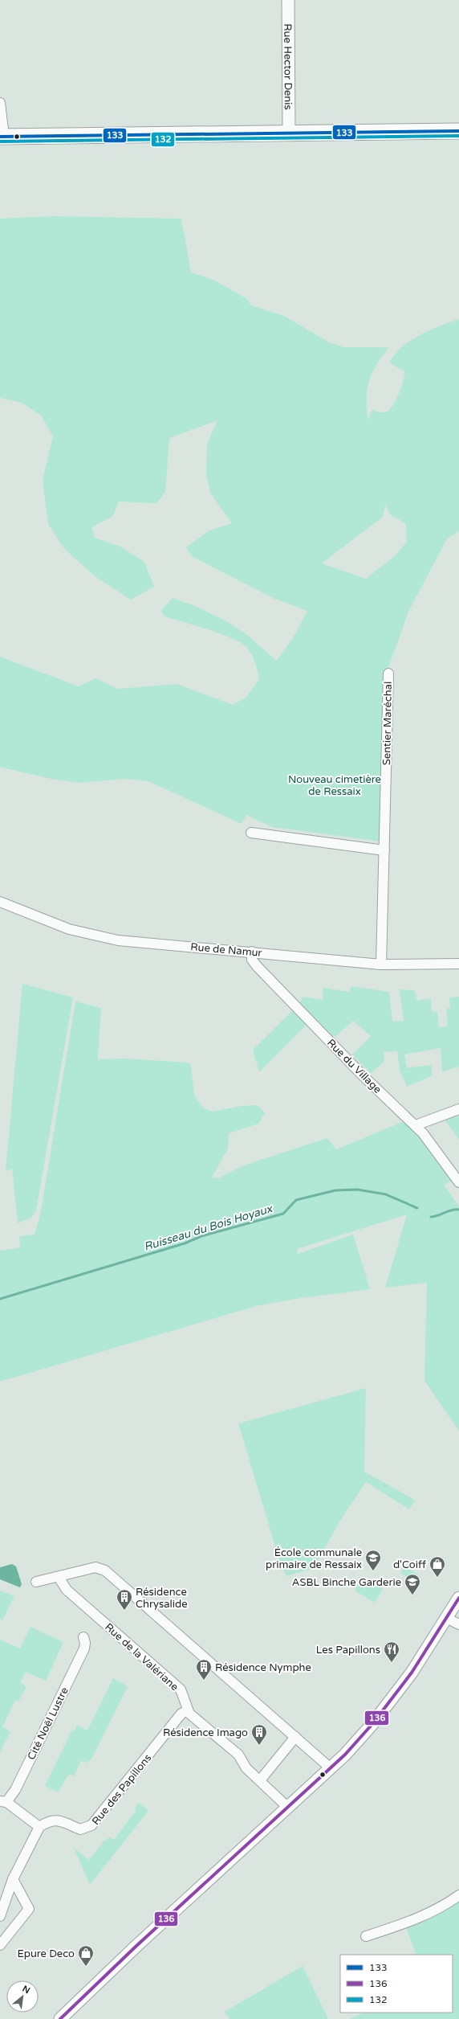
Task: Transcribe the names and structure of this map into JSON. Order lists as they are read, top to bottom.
{
  "streets": {
    "street": [
      "Rue Hector Denis",
      "Sentier Maréchal",
      "Rue de Namur",
      "Rue du Village",
      "Rue de la Valériane",
      "Cité Noël Lustre",
      "Rue des Papillons"
    ]
  },
  "crossings": [
    ["Sentier Maréchal", "Rue de Namur"],
    ["Rue de Namur", "Rue du Village"],
    ["Rue de la Valériane", "Rue des Papillons"]
  ],
  "water": ["Ruisseau du Bois Hoyaux"],
  "parks": ["Nouveau cimetière de Ressaix"],
  "places": {
    "school or university": ["École communale primaire de Ressaix", "ASBL Binche Garderie"],
    "shop": ["d'Coiff", "Epure Deco"],
    "building": ["Résidence Chrysalide", "Résidence Nymphe", "Résidence Imago"],
    "restaurant": ["Les Papillons"]
  },
  "lines": ["transit line 133", "transit line 132", "transit line 136"],
  "legend": ["133", "136", "132"],
  "north": "top right"
}
